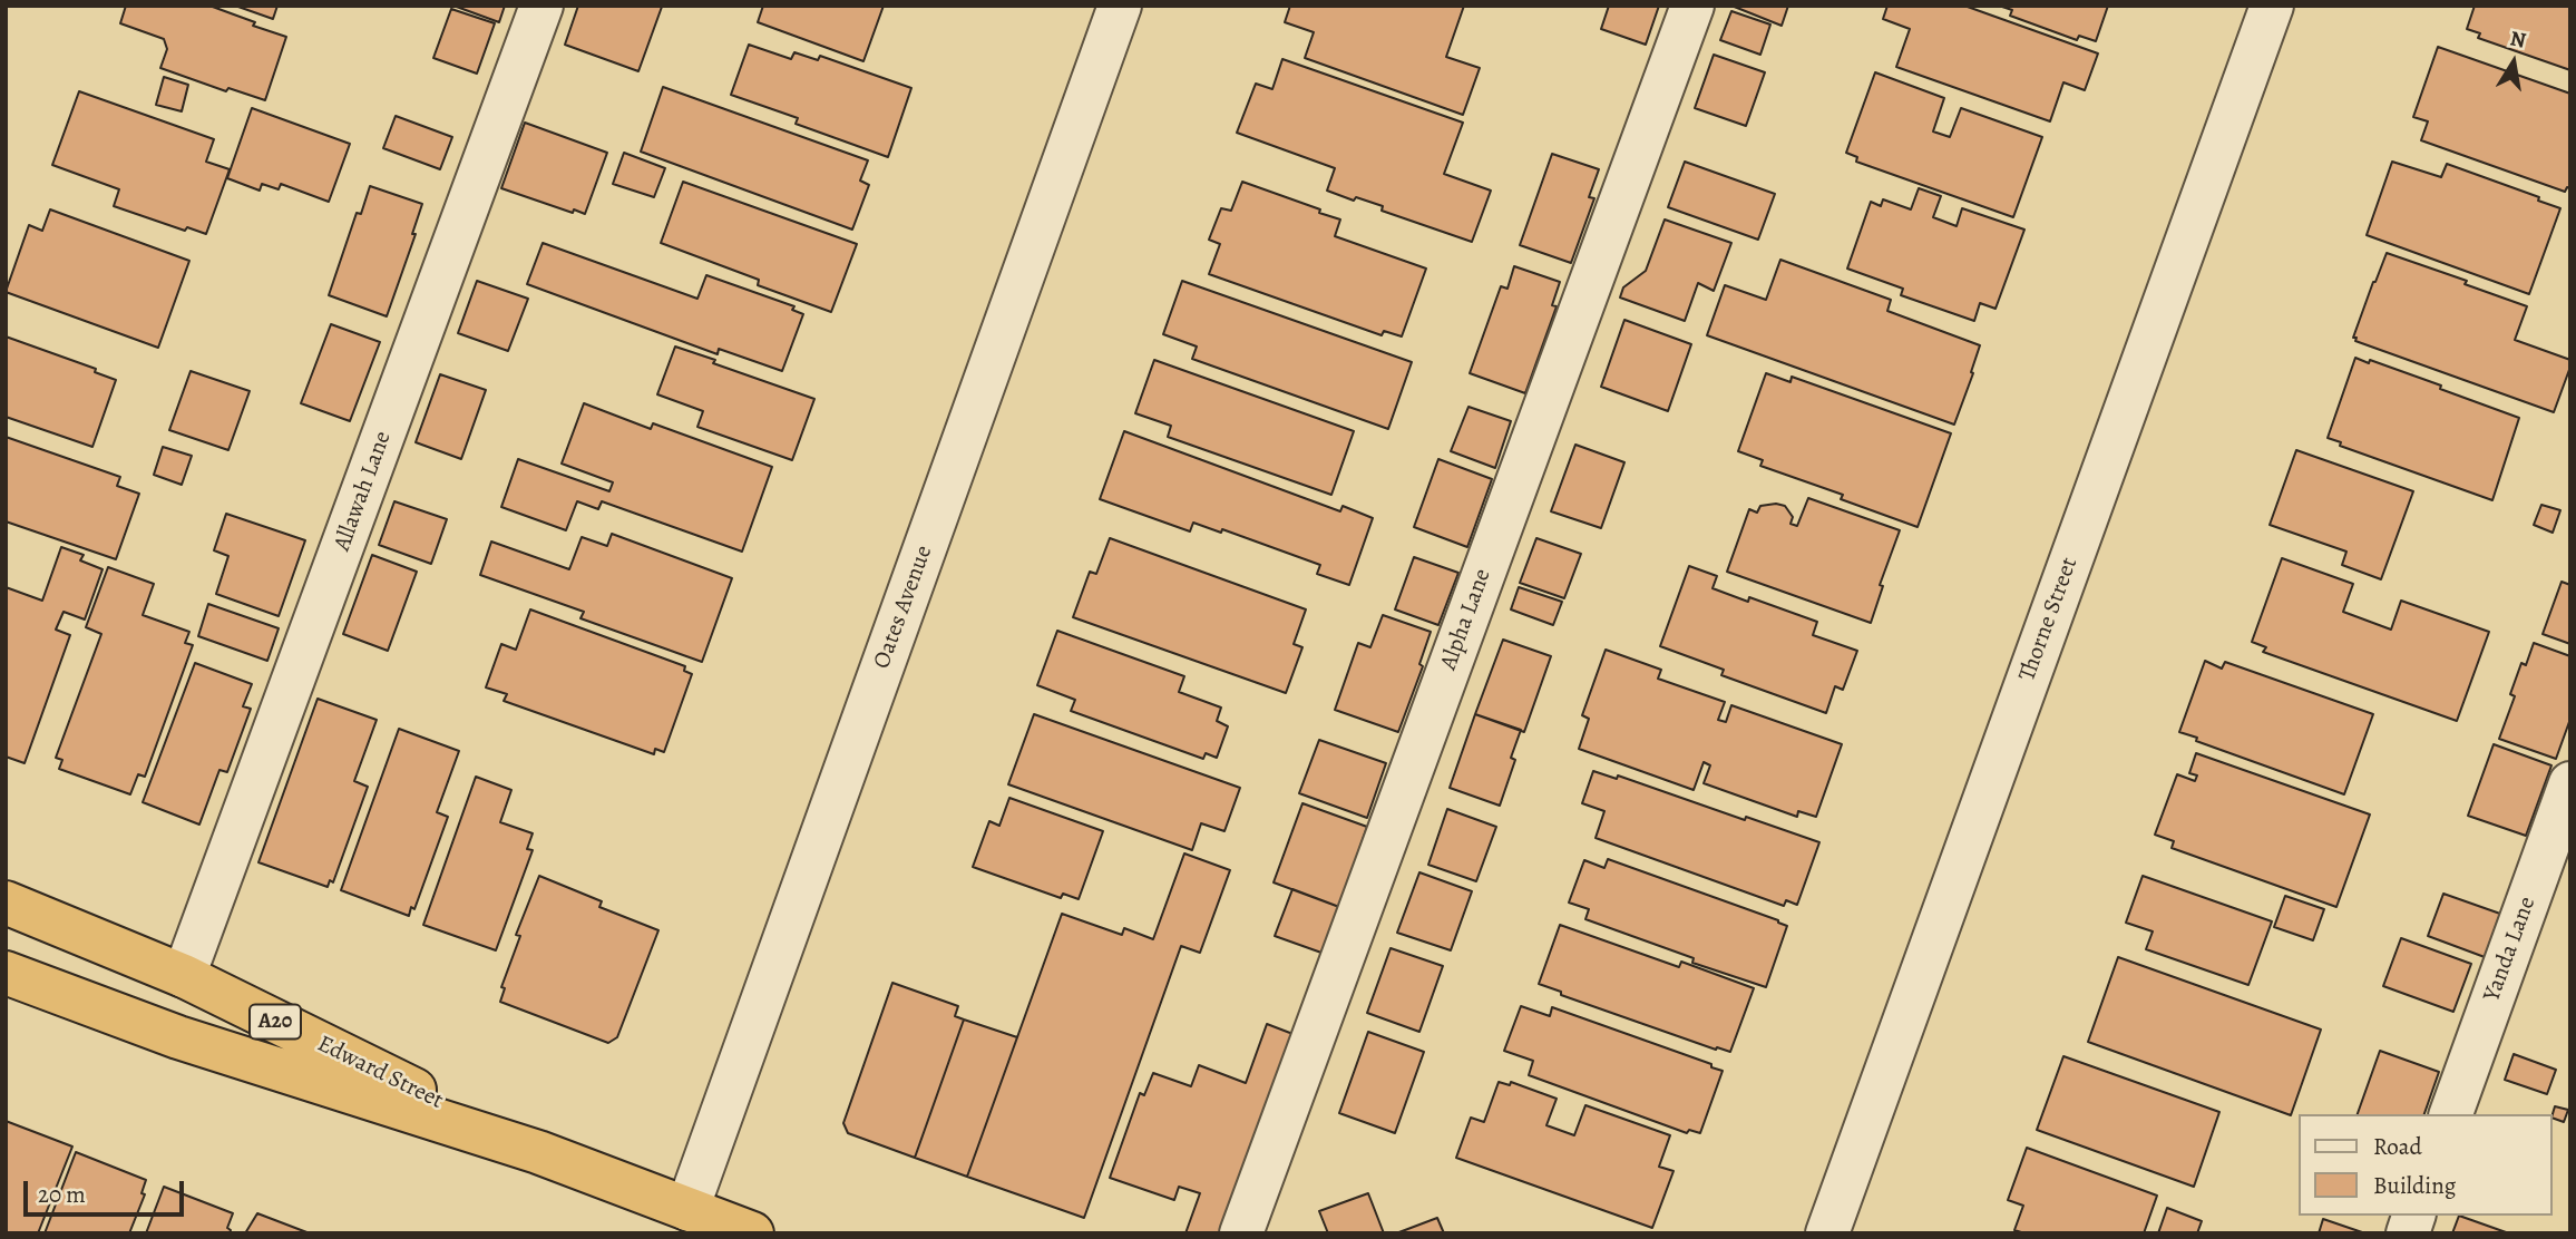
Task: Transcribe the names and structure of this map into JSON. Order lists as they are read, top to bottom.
{
  "streets": {
    "highway": ["A20", "Edward Street"],
    "street": [
      "Allawah Lane",
      "Oates Avenue",
      "Alpha Lane",
      "Thorne Street",
      "Yanda Lane"
    ]
  },
  "crossings": [
    ["Allawah Lane", "Edward Street"],
    ["Oates Avenue", "Edward Street"]
  ],
  "legend": ["Road", "Building"],
  "scale_bar": "20 m",
  "north": "top"
}
